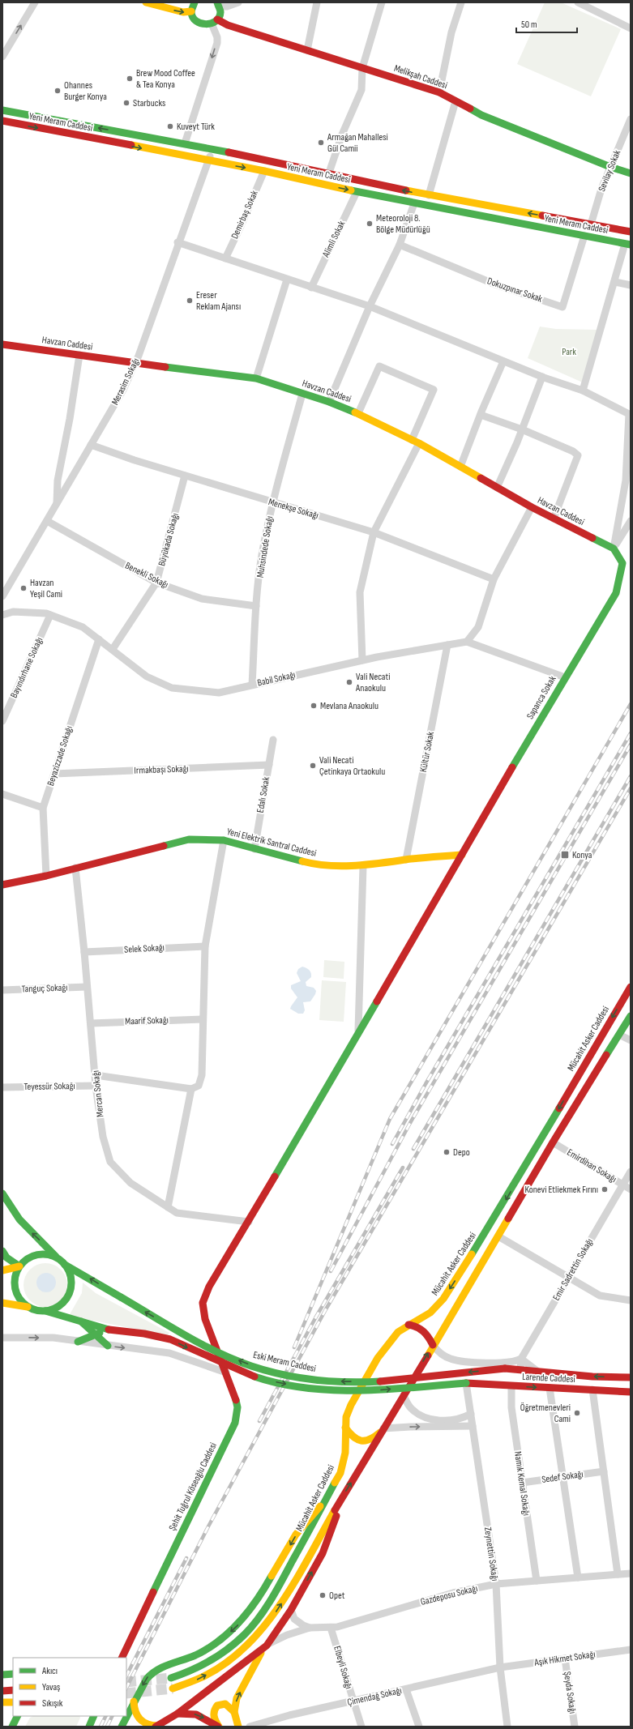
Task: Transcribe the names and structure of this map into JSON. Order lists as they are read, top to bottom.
{
  "streets": {
    "main road": [
      "Melikşah Caddesi",
      "Yeni Meram Caddesi",
      "Havzan Caddesi",
      "Sapanca Sokak",
      "Yeni Elektrik Santral Caddesi",
      "Mücahit Asker Caddesi",
      "Eski Meram Caddesi",
      "Larende Caddesi",
      "Şehit Tuğrul Köseoğlu Caddesi"
    ],
    "street": [
      "Sevilay Sokak",
      "Demirbaş Sokak",
      "Alimli Sokak",
      "Dokuzpınar Sokak",
      "Merasim Sokağı",
      "Menekşe Sokağı",
      "Büyükada Sokağı",
      "Muhsindede Sokağı",
      "Benekli Sokağı",
      "Bayındırhane Sokağı",
      "Babil Sokağı",
      "Kültür Sokak",
      "Beyazizzade Sokağı",
      "Irmakbaşı Sokağı",
      "Edalı Sokak",
      "Selek Sokağı",
      "Tanguç Sokağı",
      "Maarif Sokağı",
      "Teyessür Sokağı",
      "Mercan Sokağı",
      "Emirdihan Sokağı",
      "Emir Sadrettin Sokağı",
      "Sedef Sokağı",
      "Namık Kemal Sokağı",
      "Zeynettin Sokağı",
      "Gazdeposu Sokağı",
      "Aşık Hikmet Sokağı",
      "Elbeyli Sokağı",
      "Şeyda Sokağı",
      "Çimendağ Sokağı"
    ]
  },
  "crossings": [
    ["Melikşah Caddesi", "Sevilay Sokak"],
    ["Yeni Meram Caddesi", "Sevilay Sokak"],
    ["Yeni Meram Caddesi", "Demirbaş Sokak"],
    ["Yeni Meram Caddesi", "Alimli Sokak"],
    ["Yeni Meram Caddesi", "Dokuzpınar Sokak"],
    ["Yeni Meram Caddesi", "Merasim Sokağı"],
    ["Havzan Caddesi", "Merasim Sokağı"],
    ["Havzan Caddesi", "Muhsindede Sokağı"],
    ["Havzan Caddesi", "Sapanca Sokak"],
    ["Merasim Sokağı", "Menekşe Sokağı"],
    ["Merasim Sokağı", "Benekli Sokağı"],
    ["Menekşe Sokağı", "Büyükada Sokağı"],
    ["Menekşe Sokağı", "Muhsindede Sokağı"],
    ["Büyükada Sokağı", "Benekli Sokağı"],
    ["Büyükada Sokağı", "Babil Sokağı"],
    ["Muhsindede Sokağı", "Benekli Sokağı"],
    ["Muhsindede Sokağı", "Babil Sokağı"],
    ["Bayındırhane Sokağı", "Babil Sokağı"],
    ["Babil Sokağı", "Sapanca Sokak"],
    ["Babil Sokağı", "Kültür Sokak"],
    ["Babil Sokağı", "Beyazizzade Sokağı"],
    ["Sapanca Sokak", "Yeni Elektrik Santral Caddesi"],
    ["Sapanca Sokak", "Şehit Tuğrul Köseoğlu Caddesi"],
    ["Kültür Sokak", "Yeni Elektrik Santral Caddesi"],
    ["Beyazizzade Sokağı", "Irmakbaşı Sokağı"],
    ["Beyazizzade Sokağı", "Yeni Elektrik Santral Caddesi"],
    ["Irmakbaşı Sokağı", "Edalı Sokak"],
    ["Edalı Sokak", "Yeni Elektrik Santral Caddesi"],
    ["Yeni Elektrik Santral Caddesi", "Mercan Sokağı"],
    ["Selek Sokağı", "Mercan Sokağı"],
    ["Tanguç Sokağı", "Mercan Sokağı"],
    ["Maarif Sokağı", "Mercan Sokağı"],
    ["Teyessür Sokağı", "Mercan Sokağı"],
    ["Mercan Sokağı", "Şehit Tuğrul Köseoğlu Caddesi"],
    ["Emirdihan Sokağı", "Emir Sadrettin Sokağı"],
    ["Emir Sadrettin Sokağı", "Larende Caddesi"],
    ["Eski Meram Caddesi", "Larende Caddesi"],
    ["Eski Meram Caddesi", "Zeynettin Sokağı"],
    ["Larende Caddesi", "Namık Kemal Sokağı"],
    ["Larende Caddesi", "Zeynettin Sokağı"],
    ["Sedef Sokağı", "Namık Kemal Sokağı"],
    ["Namık Kemal Sokağı", "Gazdeposu Sokağı"],
    ["Zeynettin Sokağı", "Gazdeposu Sokağı"],
    ["Zeynettin Sokağı", "Aşık Hikmet Sokağı"],
    ["Zeynettin Sokağı", "Çimendağ Sokağı"],
    ["Gazdeposu Sokağı", "Elbeyli Sokağı"],
    ["Aşık Hikmet Sokağı", "Şeyda Sokağı"],
    ["Aşık Hikmet Sokağı", "Çimendağ Sokağı"],
    ["Elbeyli Sokağı", "Çimendağ Sokağı"]
  ],
  "parks": ["Park"],
  "places": {
    "other": [
      "Brew Mood Coffee & Tea Konya",
      "Ohannes Burger Konya",
      "Starbucks",
      "Kuveyt Türk",
      "Armağan Mahallesi Gül Camii",
      "Meteoroloji 8. Bölge Müdürlüğü",
      "Ereser Reklam Ajansı",
      "Havzan Yeşil Cami",
      "Vali Necati Anaokulu",
      "Mevlana Anaokulu",
      "Vali Necati Çetinkaya Ortaokulu",
      "Depo",
      "Konevi Etliekmek Fırını",
      "Öğretmenevleri Cami",
      "Opet"
    ],
    "transit": ["Konya"]
  },
  "legend": ["Akıcı", "Yavaş", "Sıkışık"],
  "scale_bar": "50 m"
}
